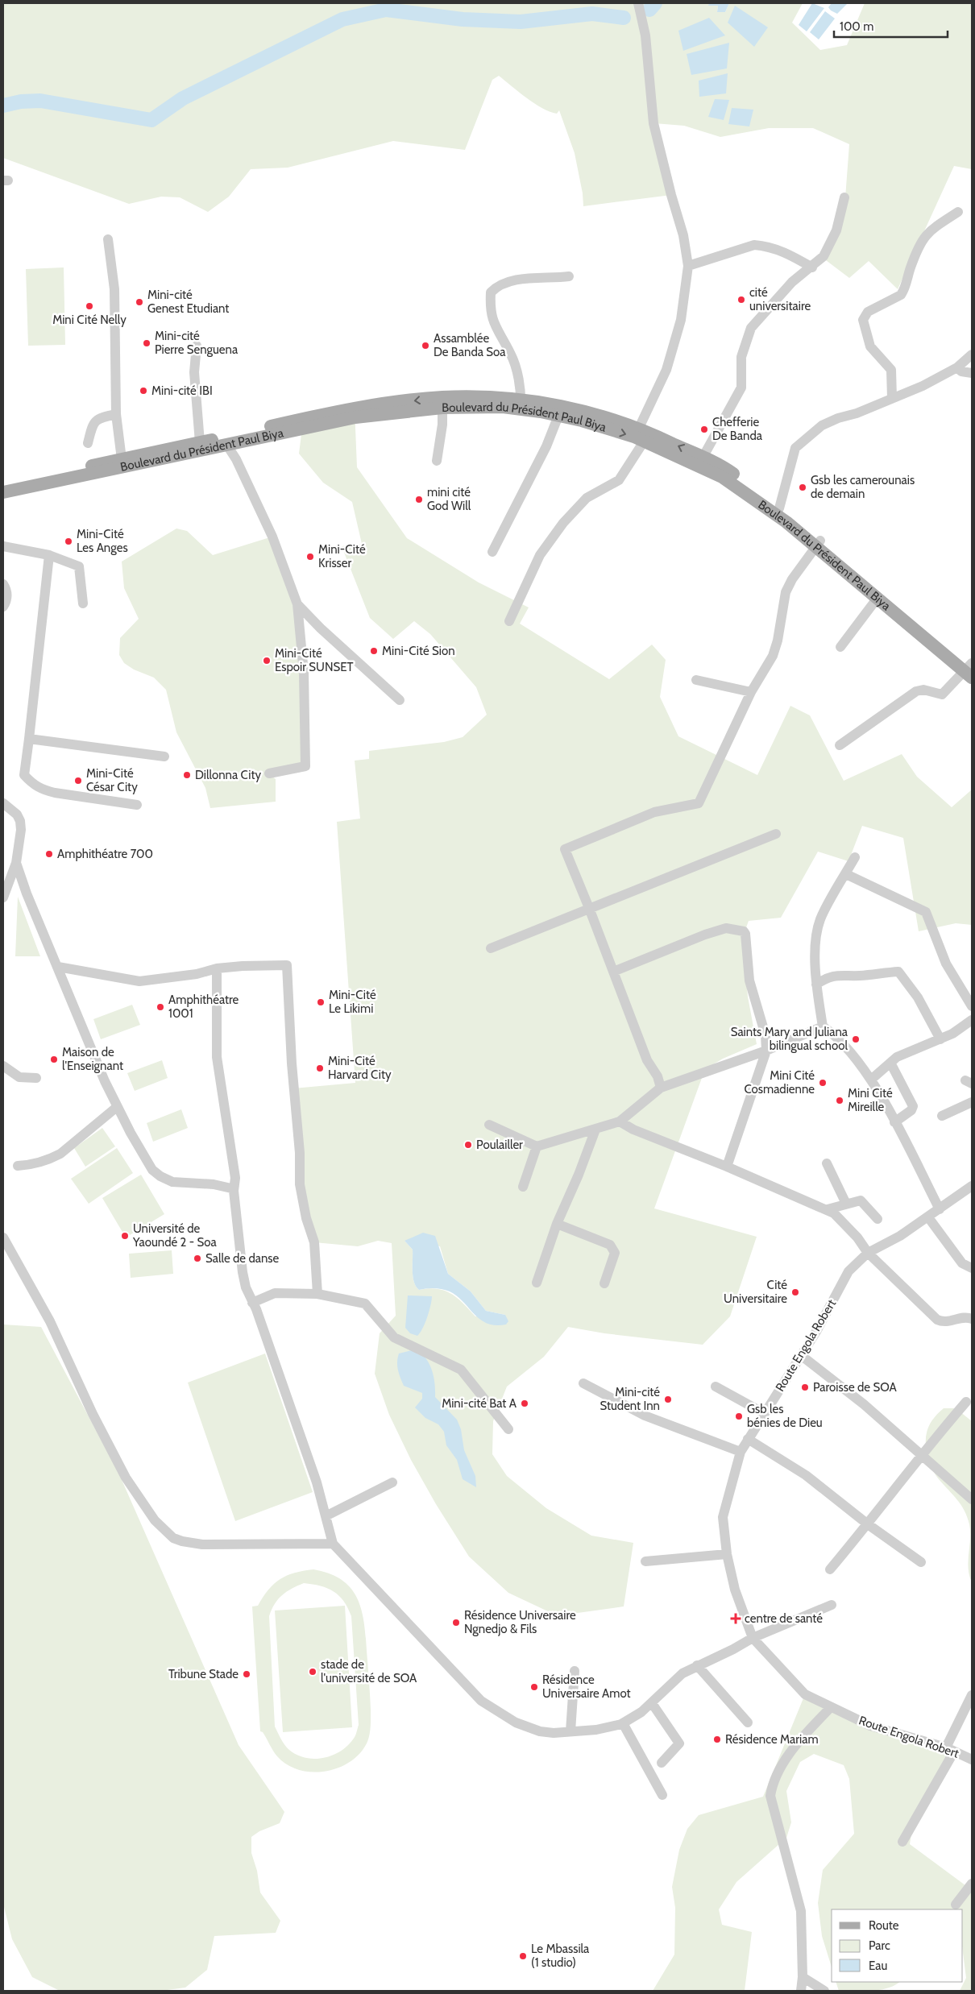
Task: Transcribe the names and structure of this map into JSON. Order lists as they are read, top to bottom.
{
  "streets": {
    "main road": ["Boulevard du Président Paul Biya"],
    "street": ["Route Engola Robert"]
  },
  "places": {
    "other": [
      "cité universitaire",
      "Mini-cité Genest Etudiant",
      "Mini Cité Nelly",
      "Mini-cité Pierre Senguena",
      "Assamblée De Banda Soa",
      "Mini-cité IBI",
      "Chefferie De Banda",
      "Gsb les camerounais de demain",
      "mini cité God Will",
      "Mini-Cité Les Anges",
      "Mini-Cité Krisser",
      "Mini-Cité Sion",
      "Mini-Cité Espoir SUNSET",
      "Dillonna City",
      "Mini-Cité César City",
      "Amphithéatre 700",
      "Mini-Cité Le Likimi",
      "Amphithéatre 1001",
      "Saints Mary and Juliana bilingual school",
      "Maison de l'Enseignant",
      "Mini-Cité Harvard City",
      "Mini Cité Cosmadienne",
      "Mini Cité Mireille",
      "Poulailler",
      "Université de Yaoundé 2 - Soa",
      "Salle de danse",
      "Cité Universitaire",
      "Paroisse de SOA",
      "Mini-cité Student Inn",
      "Mini-cité Bat A",
      "Gsb les bénies de Dieu",
      "Résidence Universaire Ngnedjo & Fils",
      "stade de l'université de SOA",
      "Tribune Stade",
      "Résidence Universaire Amot",
      "Résidence Mariam",
      "Le Mbassila (1 studio)"
    ],
    "health": ["centre de santé"]
  },
  "legend": ["Route", "Parc", "Eau"],
  "scale_bar": "100 m"
}
